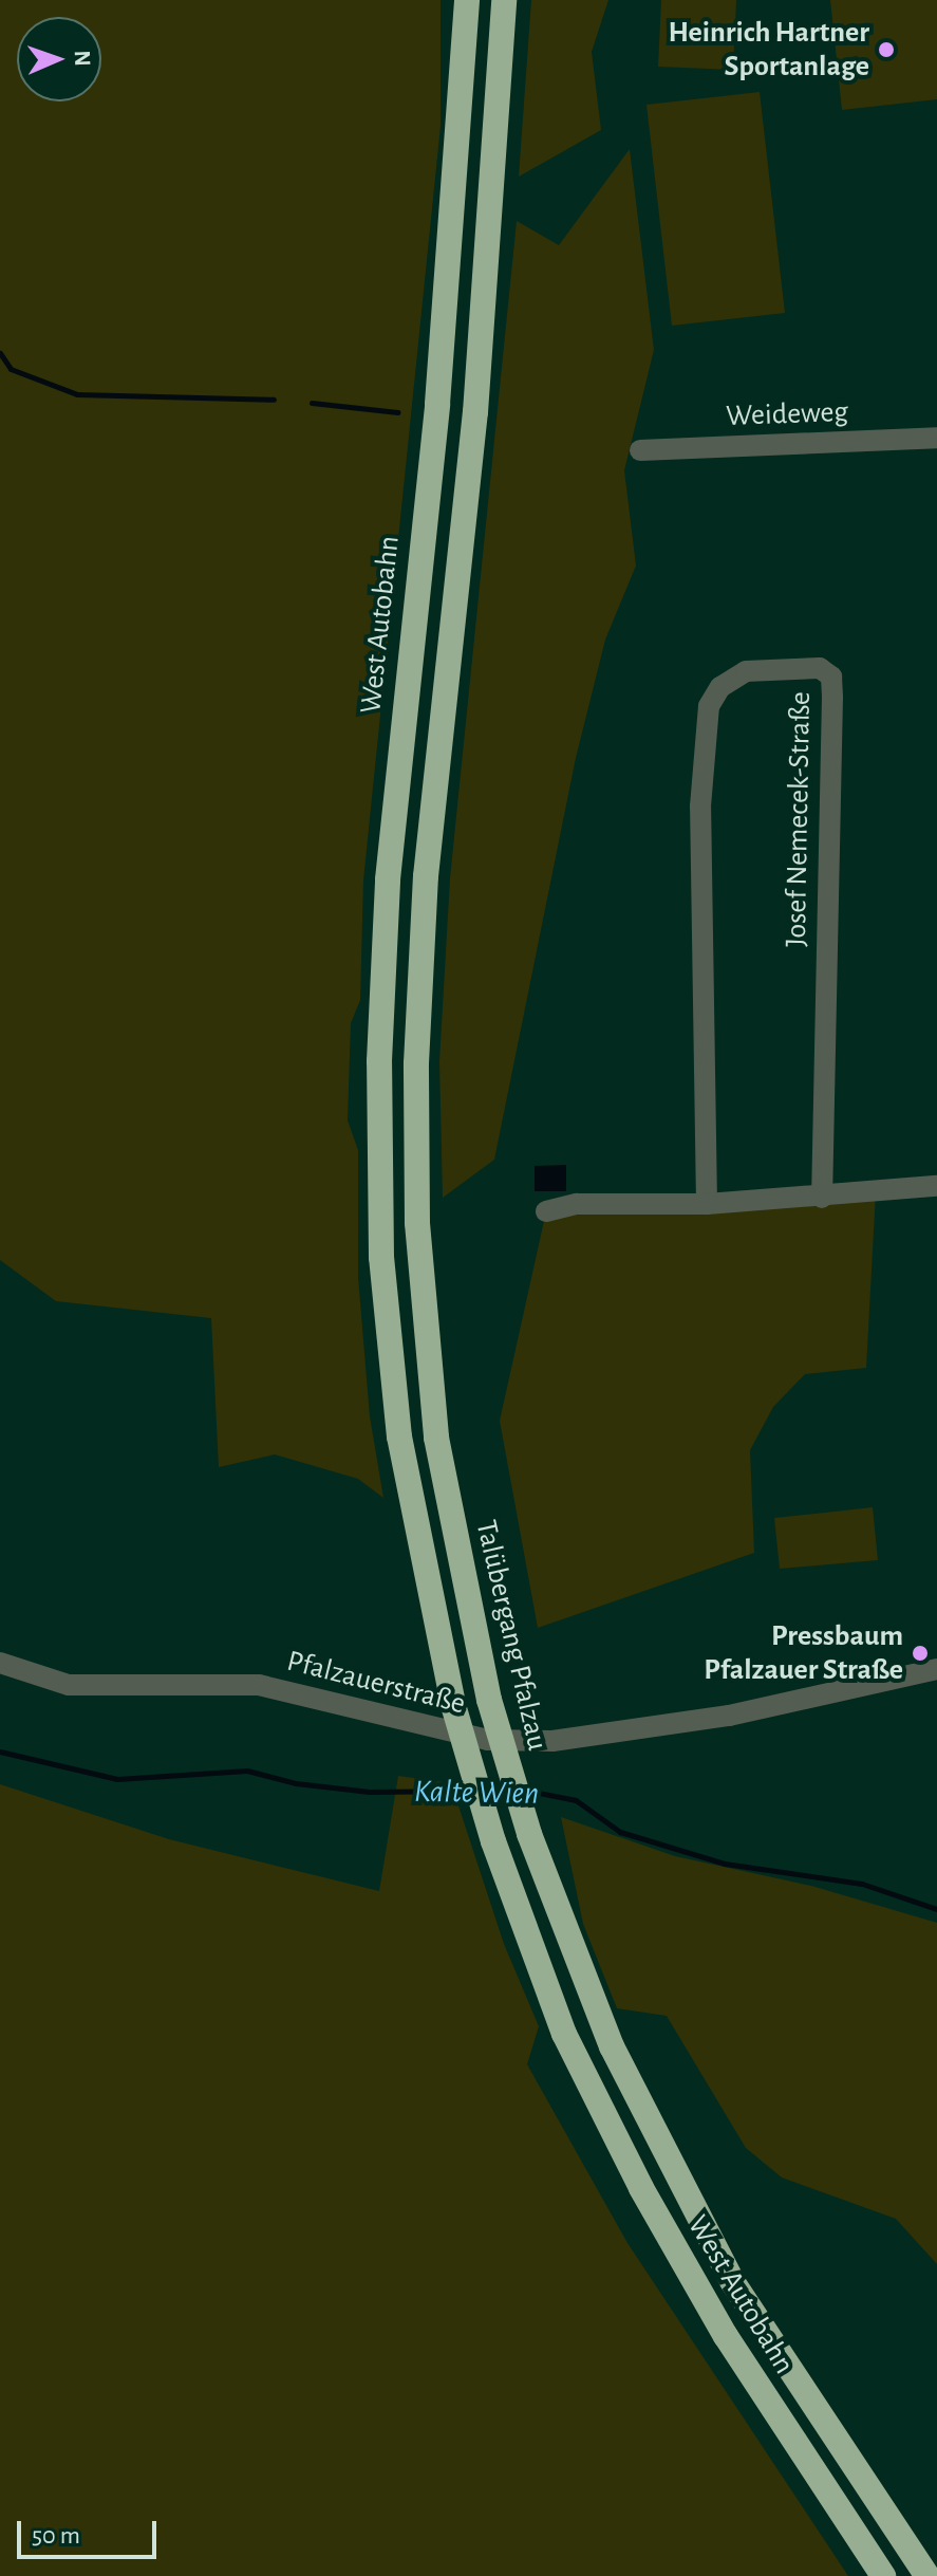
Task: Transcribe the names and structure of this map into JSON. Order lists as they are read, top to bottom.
{
  "streets": {
    "highway": ["West Autobahn", "Talübergang Pfalzau"],
    "street": ["Weideweg", "Josef Nemecek-Straße", "Pfalzauerstraße"]
  },
  "crossings": [
    ["West Autobahn", "Talübergang Pfalzau"]
  ],
  "water": ["Kalte Wien"],
  "places": ["Heinrich Hartner Sportanlage", "Pressbaum Pfalzauer Straße"],
  "scale_bar": "50 m",
  "north": "right"
}
